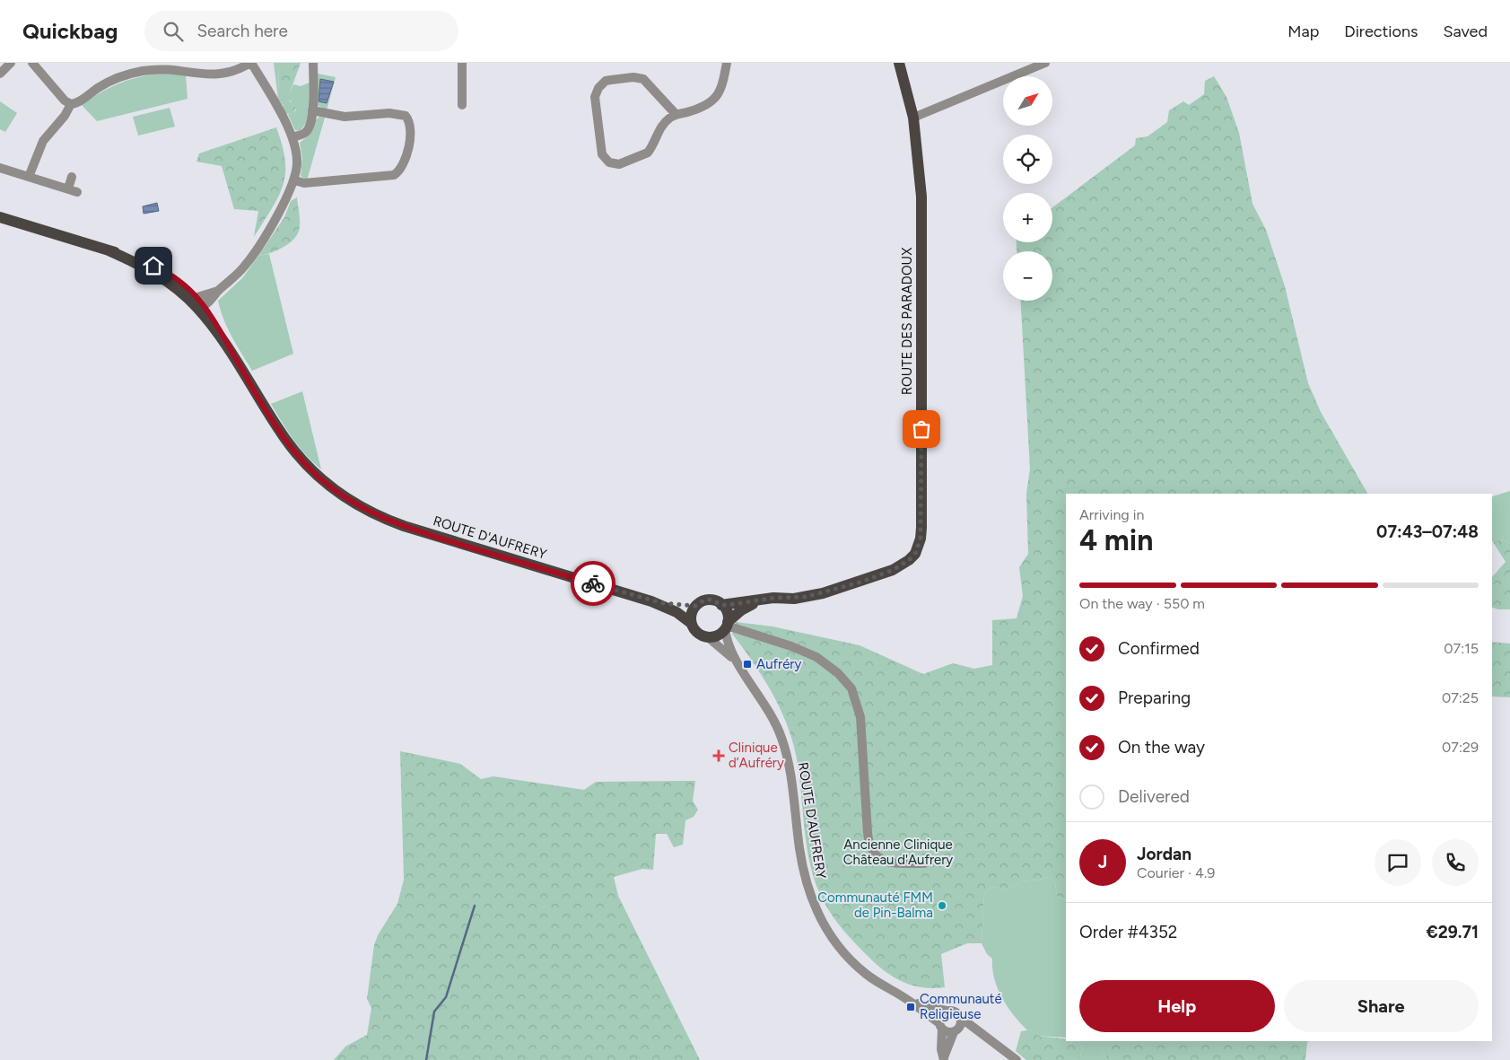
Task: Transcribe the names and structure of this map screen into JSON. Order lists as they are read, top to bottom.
{
  "streets": {
    "main road": ["ROUTE DES PARADOUX", "ROUTE D'AUFRERY"]
  },
  "crossings": [
    ["ROUTE DES PARADOUX", "ROUTE D'AUFRERY"]
  ],
  "parks": ["Ancienne Clinique Château d'Aufrery"],
  "places": {
    "transit": ["Aufréry", "Communauté Religieuse"],
    "health": ["Clinique d’Aufréry"],
    "other": ["Communauté FMM de Pin-Balma"]
  },
  "north": "top right",
  "page": {
    "header": "Quickbag",
    "search": "Search here",
    "nav": ["Map", "Directions", "Saved"],
    "map_buttons": ["+", "−"],
    "heading": ["4 min", "Arriving in", "07:43–07:48"],
    "panel": [
      "Jordan",
      "Courier · 4.9",
      "Order #4352",
      "€29.71"
    ],
    "bar": "On the way · 550 m",
    "list": [
      ["Confirmed", "07:15"],
      ["Preparing", "07:25"],
      ["On the way", "07:29"],
      "Delivered"
    ],
    "round": "J",
    "buttons": ["Help", "Share"]
  }
}
